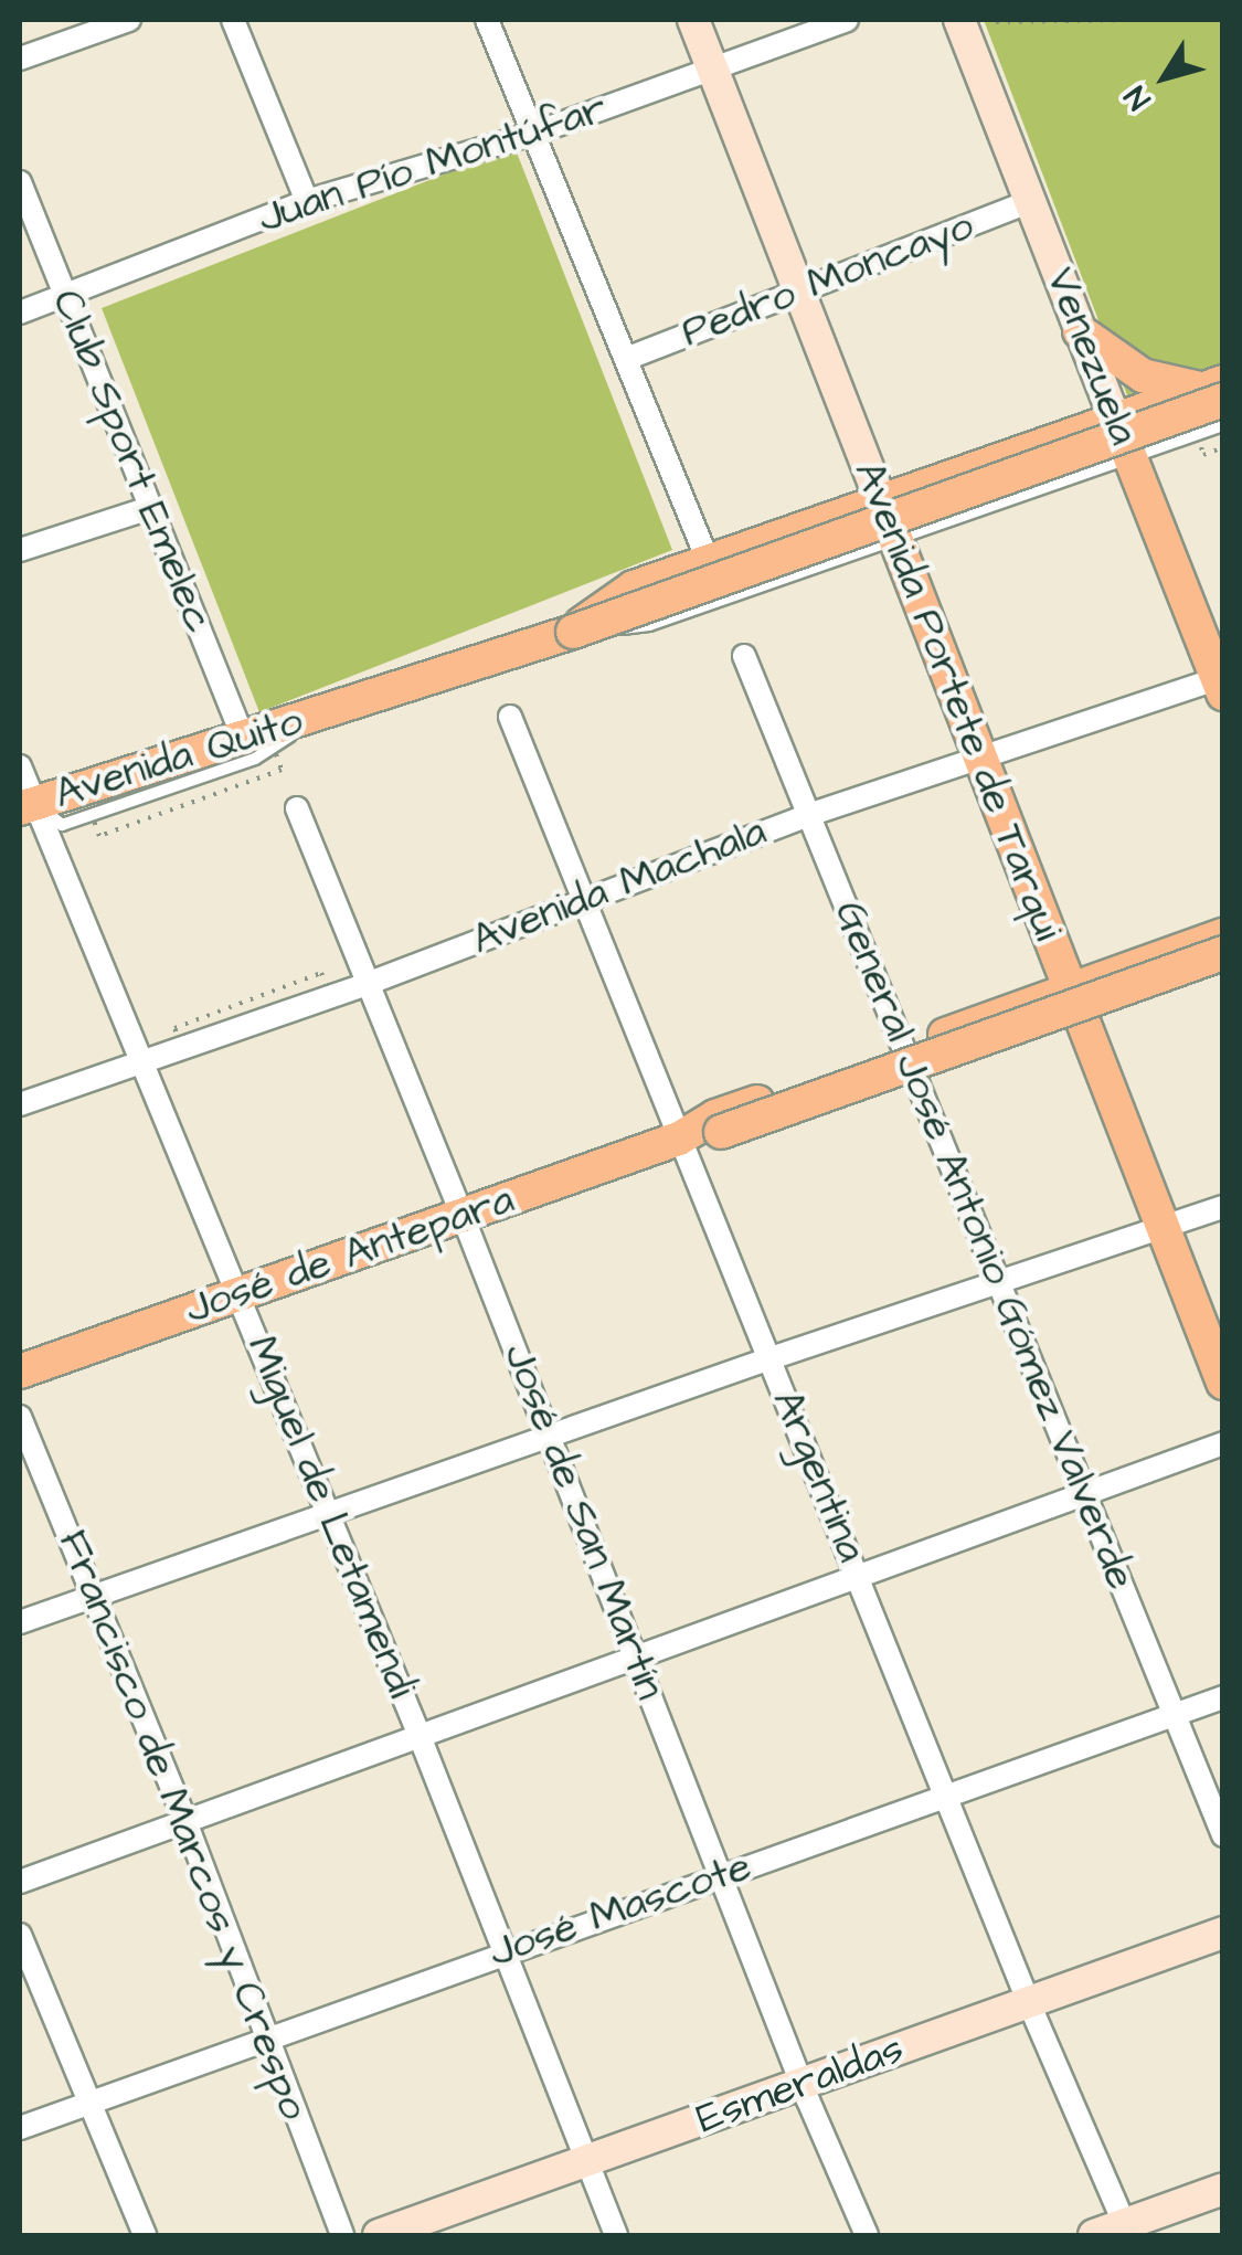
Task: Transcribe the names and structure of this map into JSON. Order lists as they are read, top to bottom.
{
  "streets": {
    "main road": [
      "Venezuela",
      "Avenida Portete de Tarqui",
      "Avenida Quito",
      "José de Antepara",
      "Esmeraldas"
    ],
    "street": [
      "Juan Pío Montúfar",
      "Pedro Moncayo",
      "Club Sport Emelec",
      "Avenida Machala",
      "General José Antonio Gómez Valverde",
      "Argentina",
      "Miguel de Letamendi",
      "José de San Martín",
      "Francisco de Marcos y Crespo",
      "José Mascote"
    ]
  },
  "crossings": [
    ["Juan Pío Montúfar", "Club Sport Emelec"],
    ["Juan Pío Montúfar", "Avenida Portete de Tarqui"],
    ["Pedro Moncayo", "Venezuela"],
    ["Pedro Moncayo", "Avenida Portete de Tarqui"],
    ["Venezuela", "Avenida Quito"],
    ["Venezuela", "Avenida Machala"],
    ["Club Sport Emelec", "Avenida Quito"],
    ["Avenida Portete de Tarqui", "Avenida Quito"],
    ["Avenida Portete de Tarqui", "Avenida Machala"],
    ["Avenida Portete de Tarqui", "José de Antepara"],
    ["Avenida Quito", "Miguel de Letamendi"],
    ["Avenida Machala", "General José Antonio Gómez Valverde"],
    ["Avenida Machala", "Argentina"],
    ["Avenida Machala", "Miguel de Letamendi"],
    ["Avenida Machala", "José de San Martín"],
    ["General José Antonio Gómez Valverde", "José de Antepara"],
    ["General José Antonio Gómez Valverde", "José Mascote"],
    ["José de Antepara", "Argentina"],
    ["José de Antepara", "Miguel de Letamendi"],
    ["José de Antepara", "José de San Martín"],
    ["Argentina", "José Mascote"],
    ["Argentina", "Esmeraldas"],
    ["Miguel de Letamendi", "José Mascote"],
    ["Miguel de Letamendi", "Esmeraldas"],
    ["José de San Martín", "José Mascote"],
    ["José de San Martín", "Esmeraldas"],
    ["Francisco de Marcos y Crespo", "José Mascote"]
  ],
  "north": "bottom left"
}
